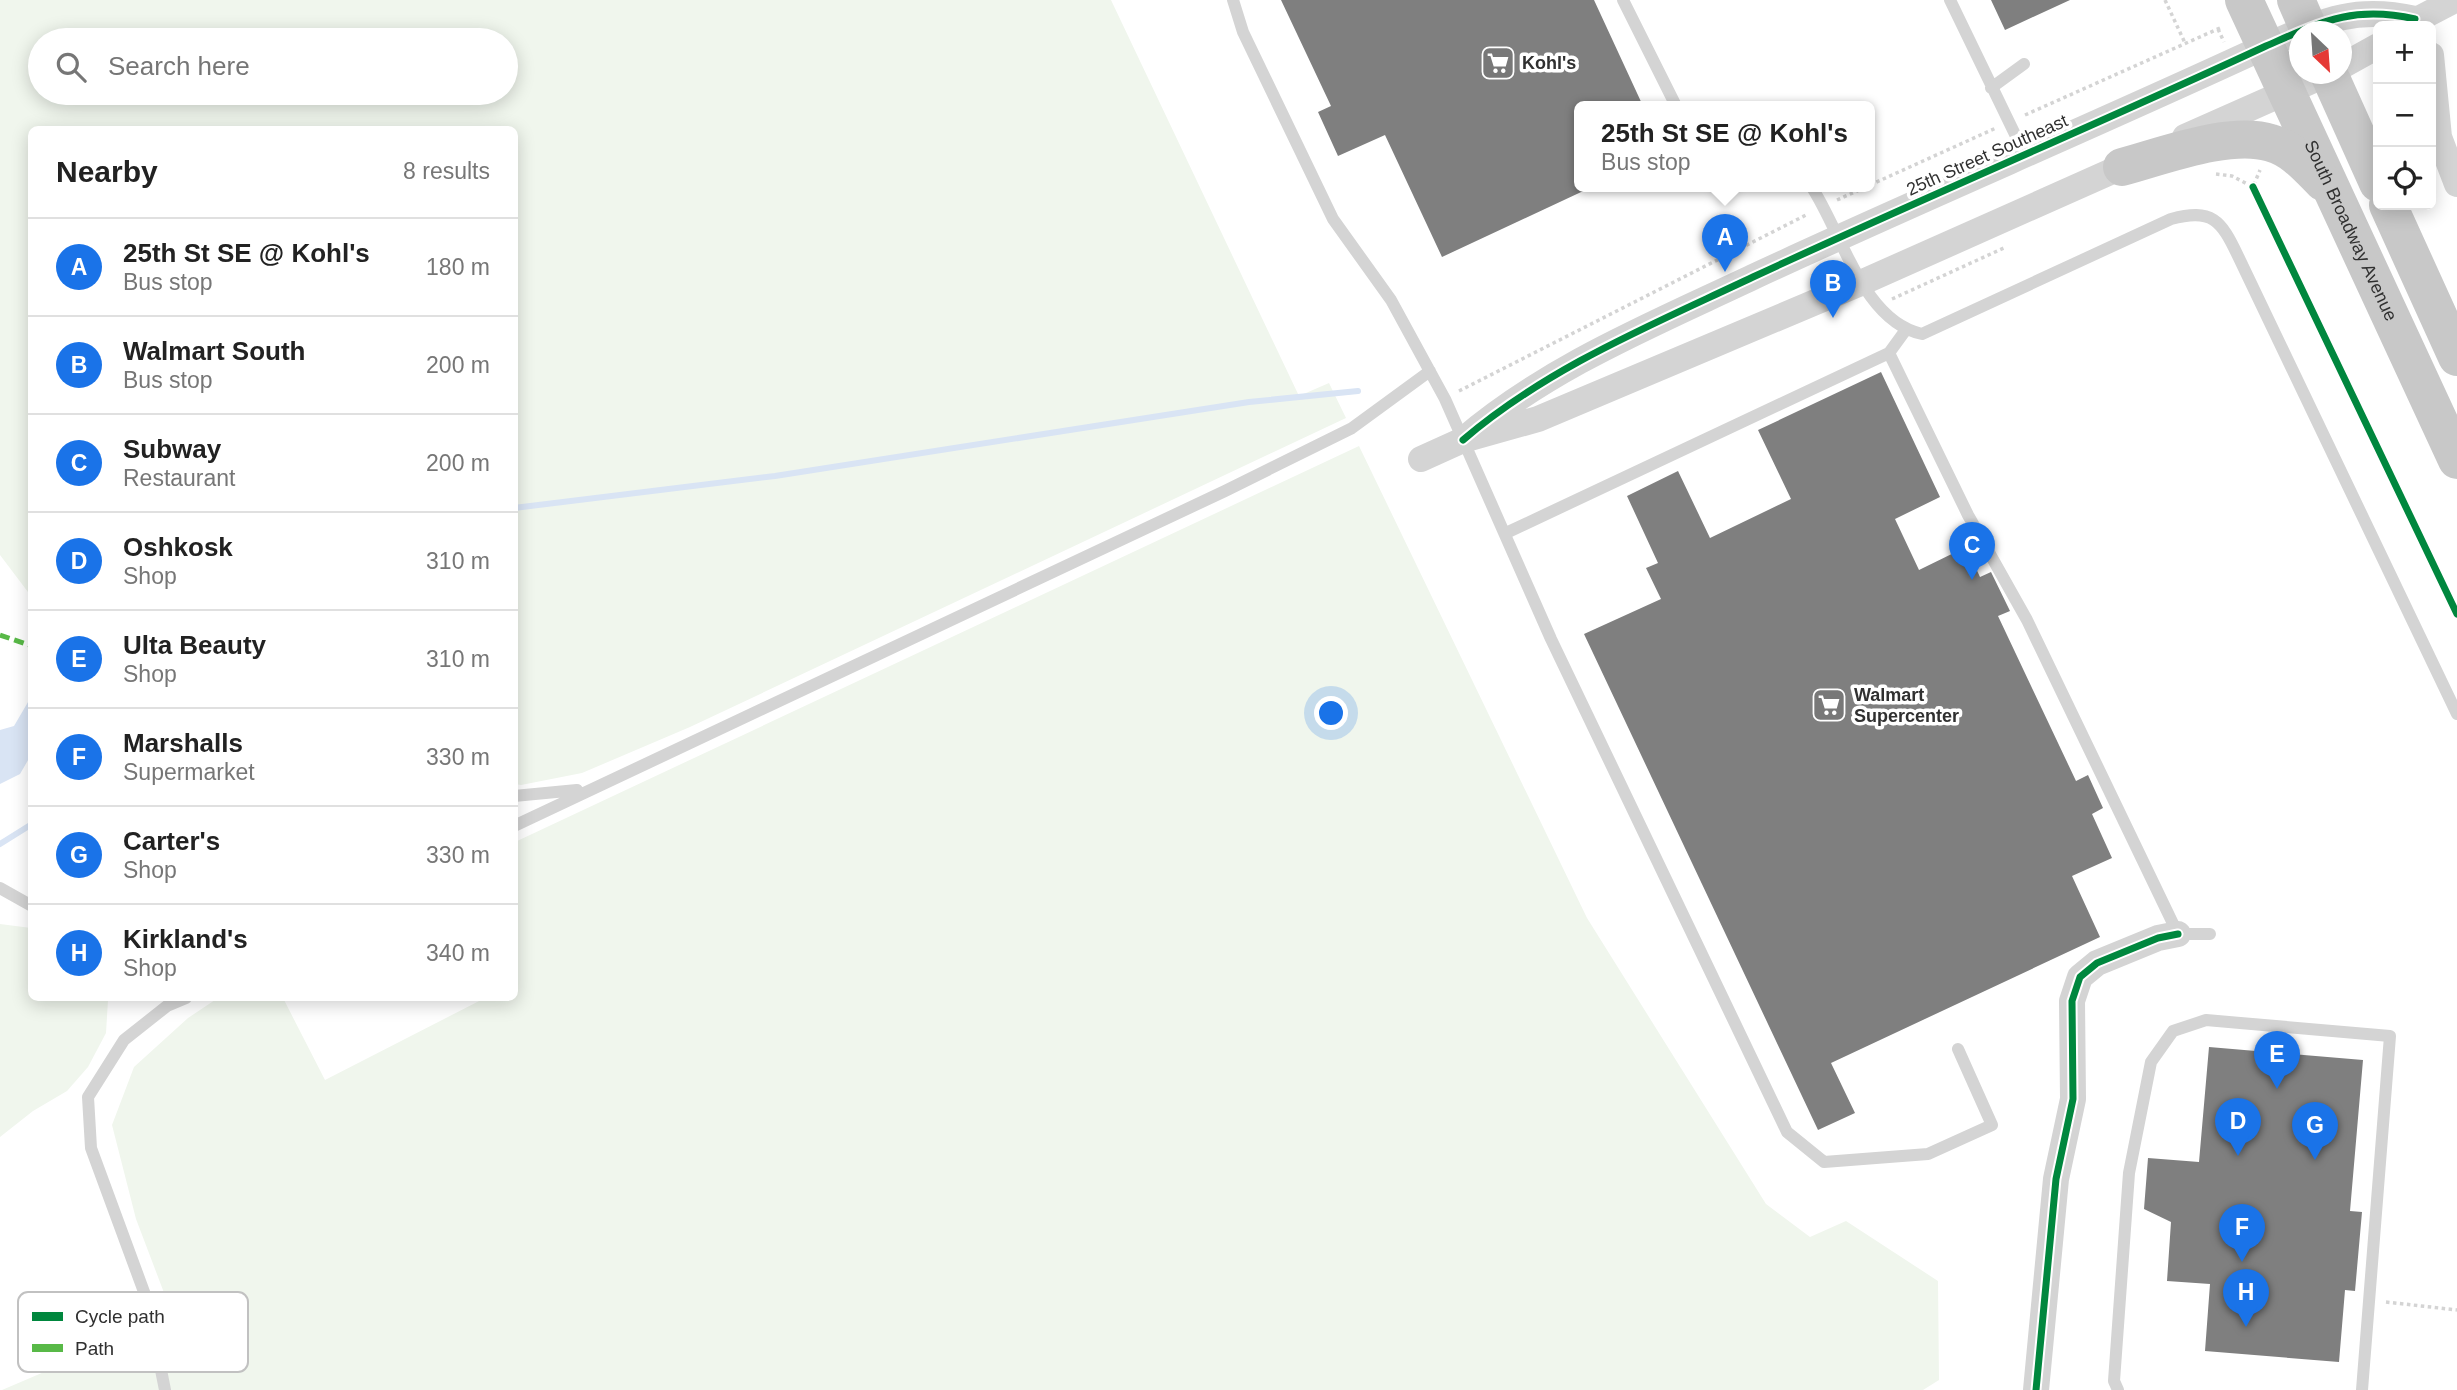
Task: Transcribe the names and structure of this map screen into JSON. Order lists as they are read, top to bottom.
{
  "streets": {
    "main road": ["South Broadway Avenue"],
    "street": ["25th Street Southeast"]
  },
  "crossings": [
    ["25th Street Southeast", "South Broadway Avenue"]
  ],
  "places": {
    "supermarket": ["Kohl's", "Walmart Supercenter"]
  },
  "legend": ["Cycle path", "Path"],
  "north": "bottom right",
  "page": {
    "map_buttons": ["+", "−"],
    "search": "Search here",
    "popup": ["25th St SE @ Kohl's", "Bus stop"],
    "heading": ["Nearby", "8 results"],
    "pins": [
      "A",
      "B",
      "C",
      "E",
      "D",
      "G",
      "F",
      "H"
    ],
    "list": [
      {
        "mark": "A",
        "name": "25th St SE @ Kohl's",
        "note": "Bus stop",
        "value": "180 m"
      },
      {
        "mark": "B",
        "name": "Walmart South",
        "note": "Bus stop",
        "value": "200 m"
      },
      {
        "mark": "C",
        "name": "Subway",
        "note": "Restaurant",
        "value": "200 m"
      },
      {
        "mark": "D",
        "name": "Oshkosk",
        "note": "Shop",
        "value": "310 m"
      },
      {
        "mark": "E",
        "name": "Ulta Beauty",
        "note": "Shop",
        "value": "310 m"
      },
      {
        "mark": "F",
        "name": "Marshalls",
        "note": "Supermarket",
        "value": "330 m"
      },
      {
        "mark": "G",
        "name": "Carter's",
        "note": "Shop",
        "value": "330 m"
      },
      {
        "mark": "H",
        "name": "Kirkland's",
        "note": "Shop",
        "value": "340 m"
      }
    ]
  }
}
